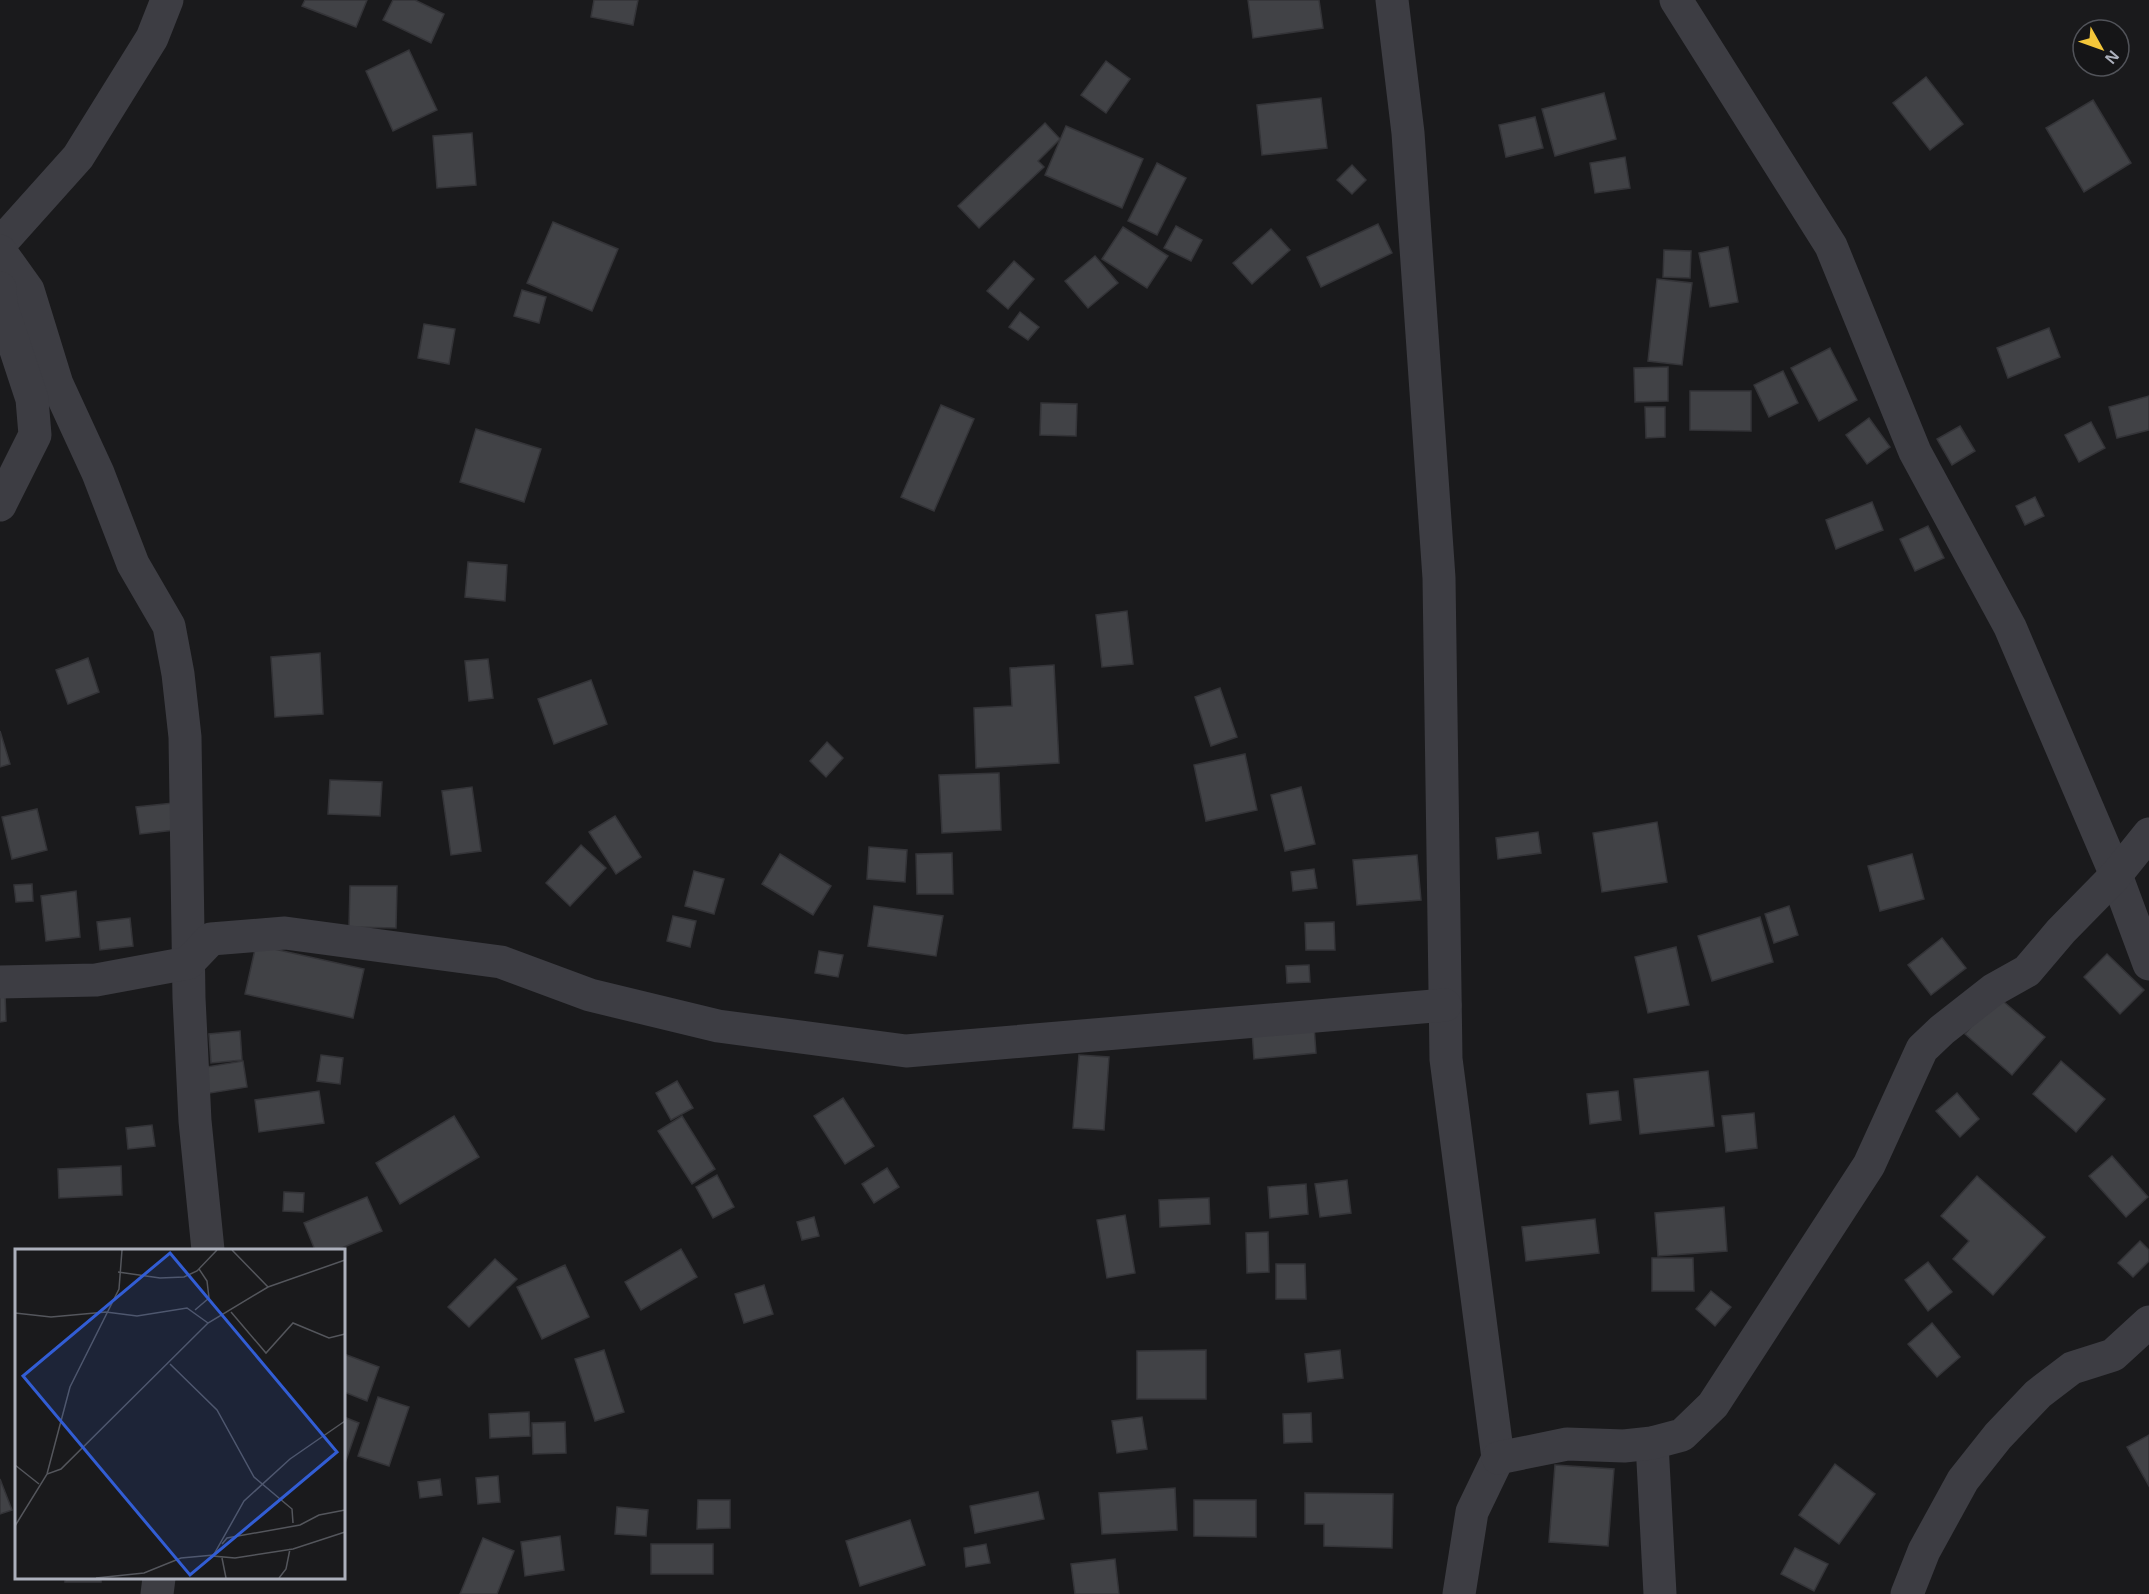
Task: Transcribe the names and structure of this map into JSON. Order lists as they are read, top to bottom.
{
  "north": "bottom right"
}
